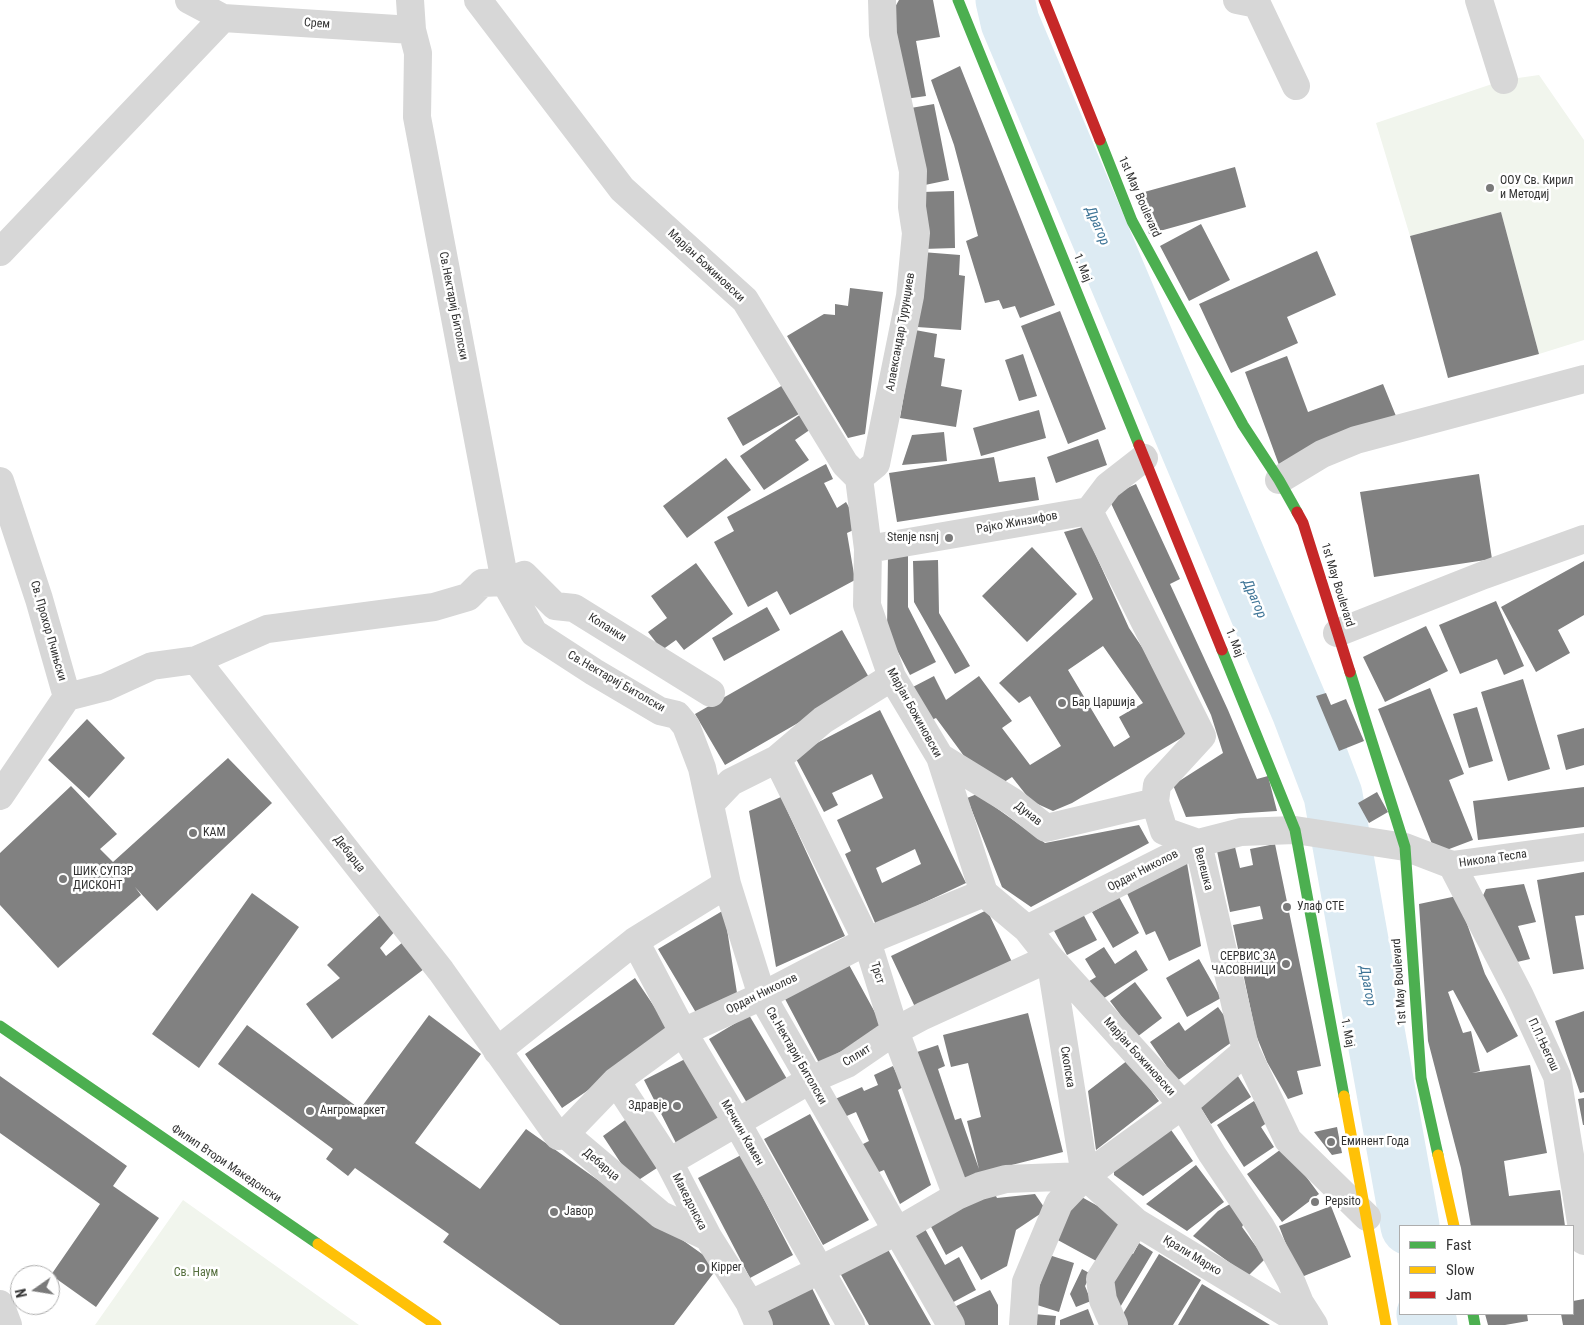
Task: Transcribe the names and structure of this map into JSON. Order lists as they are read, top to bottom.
{
  "streets": {
    "street": [
      "Срем",
      "1st May Boulevard",
      "Марјан Божиновски",
      "1. Мај",
      "Св.Нектариј Битолски",
      "Алаександар Турунџиев",
      "Рајко Жинзифов",
      "Копанки",
      "Св. Прохор Пчињски",
      "Дунав",
      "Дебарца",
      "Никола Тесла",
      "Велешка",
      "Ордан Николов",
      "Трст",
      "П.П.Његош",
      "Сплит",
      "Скопска",
      "Мечкин Камен",
      "Филип Втори Македонски",
      "Македонска",
      "Крали Марко"
    ]
  },
  "crossings": [
    ["Срем", "Св.Нектариј Битолски"],
    ["1st May Boulevard", "Никола Тесла"],
    ["Марјан Божиновски", "Алаександар Турунџиев"],
    ["Марјан Божиновски", "Рајко Жинзифов"],
    ["Марјан Божиновски", "Дунав"],
    ["Марјан Божиновски", "Ордан Николов"],
    ["Марјан Божиновски", "Сплит"],
    ["Марјан Божиновски", "Скопска"],
    ["1. Мај", "Велешка"],
    ["1. Мај", "Ордан Николов"],
    ["Св.Нектариј Битолски", "Копанки"],
    ["Св.Нектариј Битолски", "Ордан Николов"],
    ["Св.Нектариј Битолски", "Сплит"],
    ["Дунав", "Велешка"],
    ["Дебарца", "Ордан Николов"],
    ["Дебарца", "Македонска"],
    ["Никола Тесла", "Ордан Николов"],
    ["Никола Тесла", "П.П.Његош"],
    ["Велешка", "Ордан Николов"],
    ["Ордан Николов", "Трст"],
    ["Ордан Николов", "Мечкин Камен"],
    ["Ордан Николов", "Македонска"],
    ["Трст", "Сплит"],
    ["Сплит", "Скопска"],
    ["Сплит", "Мечкин Камен"],
    ["Сплит", "Македонска"],
    ["Скопска", "Крали Марко"]
  ],
  "water": ["Драгор"],
  "parks": ["Св. Наум"],
  "places": [
    "ООУ Св. Кирил и Методиј",
    "Stenje nsnj",
    "Бар Царшија",
    "KAM",
    "ШИК СУПЗР ДИСКОНТ",
    "Улаф СТЕ",
    "СЕРВИС ЗА ЧАСОВНИЦИ",
    "Здравје",
    "Ангромаркет",
    "Еминент Года",
    "Pepsito",
    "Јавор",
    "Kipper"
  ],
  "legend": ["Fast", "Slow", "Jam"],
  "north": "left"
}
